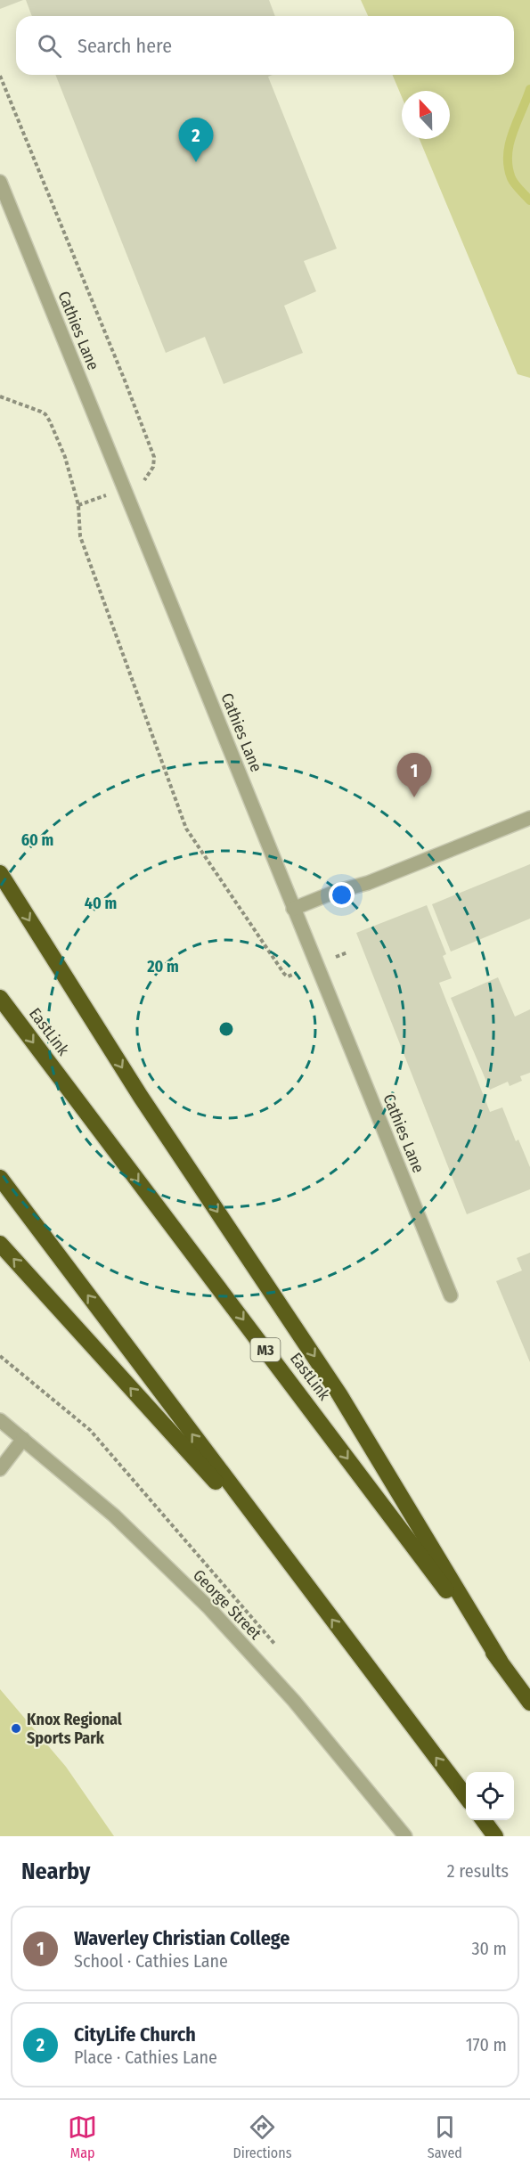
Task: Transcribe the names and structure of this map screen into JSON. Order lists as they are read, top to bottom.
{
  "streets": {
    "highway": ["EastLink", "M3"],
    "street": ["Cathies Lane", "George Street"]
  },
  "places": ["Knox Regional Sports Park"],
  "north": "top",
  "page": {
    "search": "Search here",
    "pins": ["2", "1"],
    "heading": ["Nearby", "2 results"],
    "list": [
      {
        "mark": "1",
        "name": "Waverley Christian College",
        "note": "School · Cathies Lane",
        "value": "30 m"
      },
      {
        "mark": "2",
        "name": "CityLife Church",
        "note": "Place · Cathies Lane",
        "value": "170 m"
      }
    ],
    "nav": ["Map", "Directions", "Saved"]
  },
  "rings": ["60 m", "40 m", "20 m"]
}
